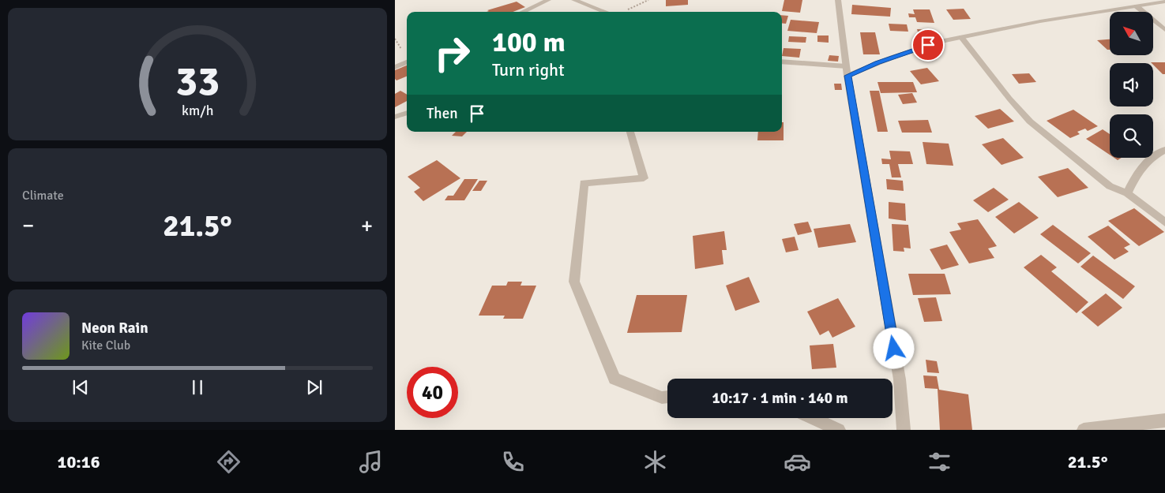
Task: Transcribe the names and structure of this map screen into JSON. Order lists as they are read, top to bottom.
{
  "north": "top left",
  "page": {
    "turn": ["100 m", "Turn right"],
    "then": "Then",
    "tile": "Climate",
    "heat": ["−", "21.5°", "+"],
    "song": ["Neon Rain", "Kite Club"],
    "limit": "40",
    "trip": "10:17 · 1 min · 140 m",
    "tabs": ["10:16", "21.5°"],
    "gauge": ["33", "km/h"]
  }
}
